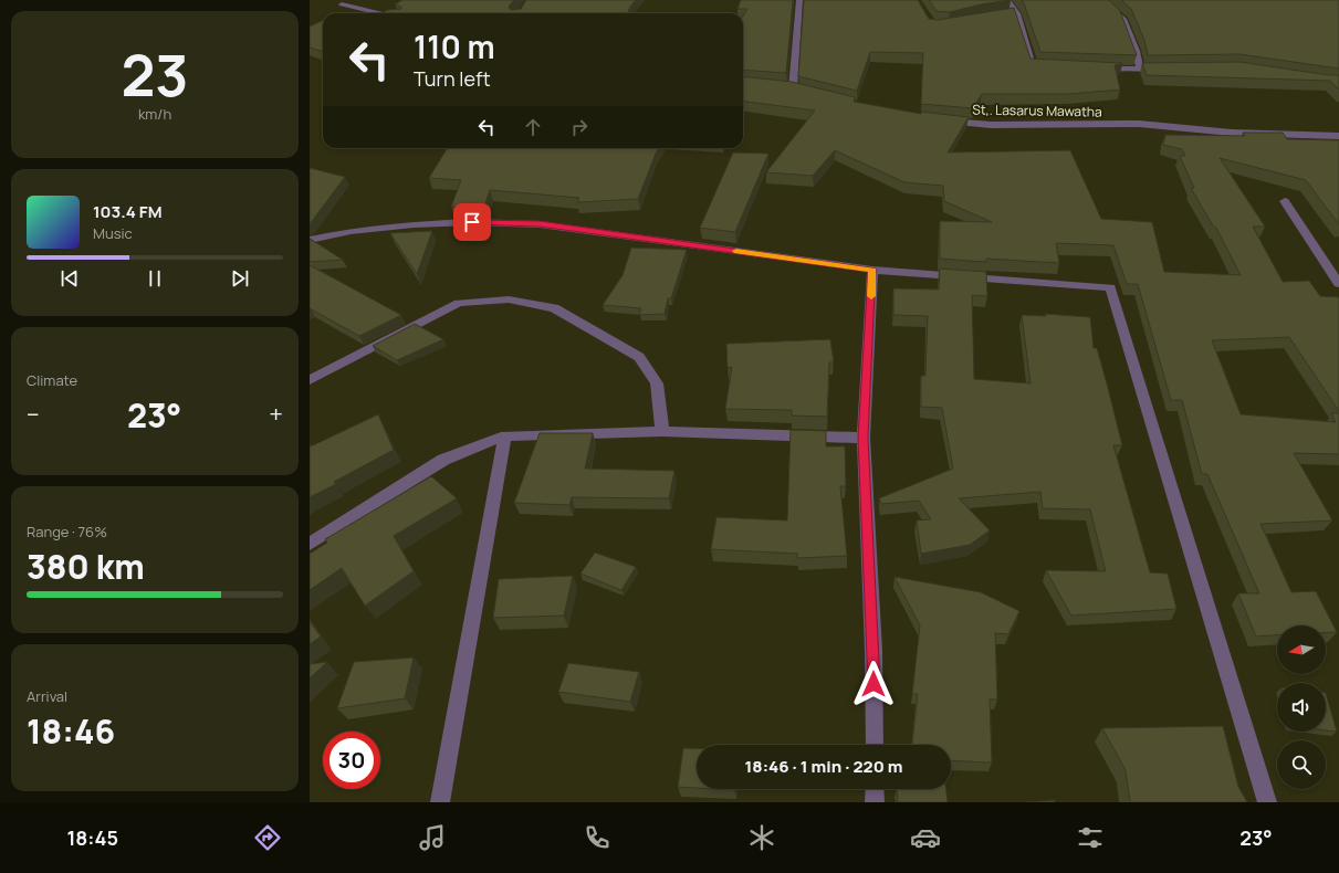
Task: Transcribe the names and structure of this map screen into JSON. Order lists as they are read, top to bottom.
{
  "streets": {
    "street": ["St,. Lasarus Mawatha"]
  },
  "north": "left",
  "page": {
    "tile": [
      ["23", "km/h"],
      "Climate",
      ["Range · 76%", "380 km"],
      ["Arrival", "18:46"]
    ],
    "turn": ["110 m", "Turn left"],
    "song": ["103.4 FM", "Music"],
    "heat": ["−", "23°", "+"],
    "limit": "30",
    "trip": "18:46 · 1 min · 220 m",
    "tabs": ["18:45", "23°"]
  }
}
